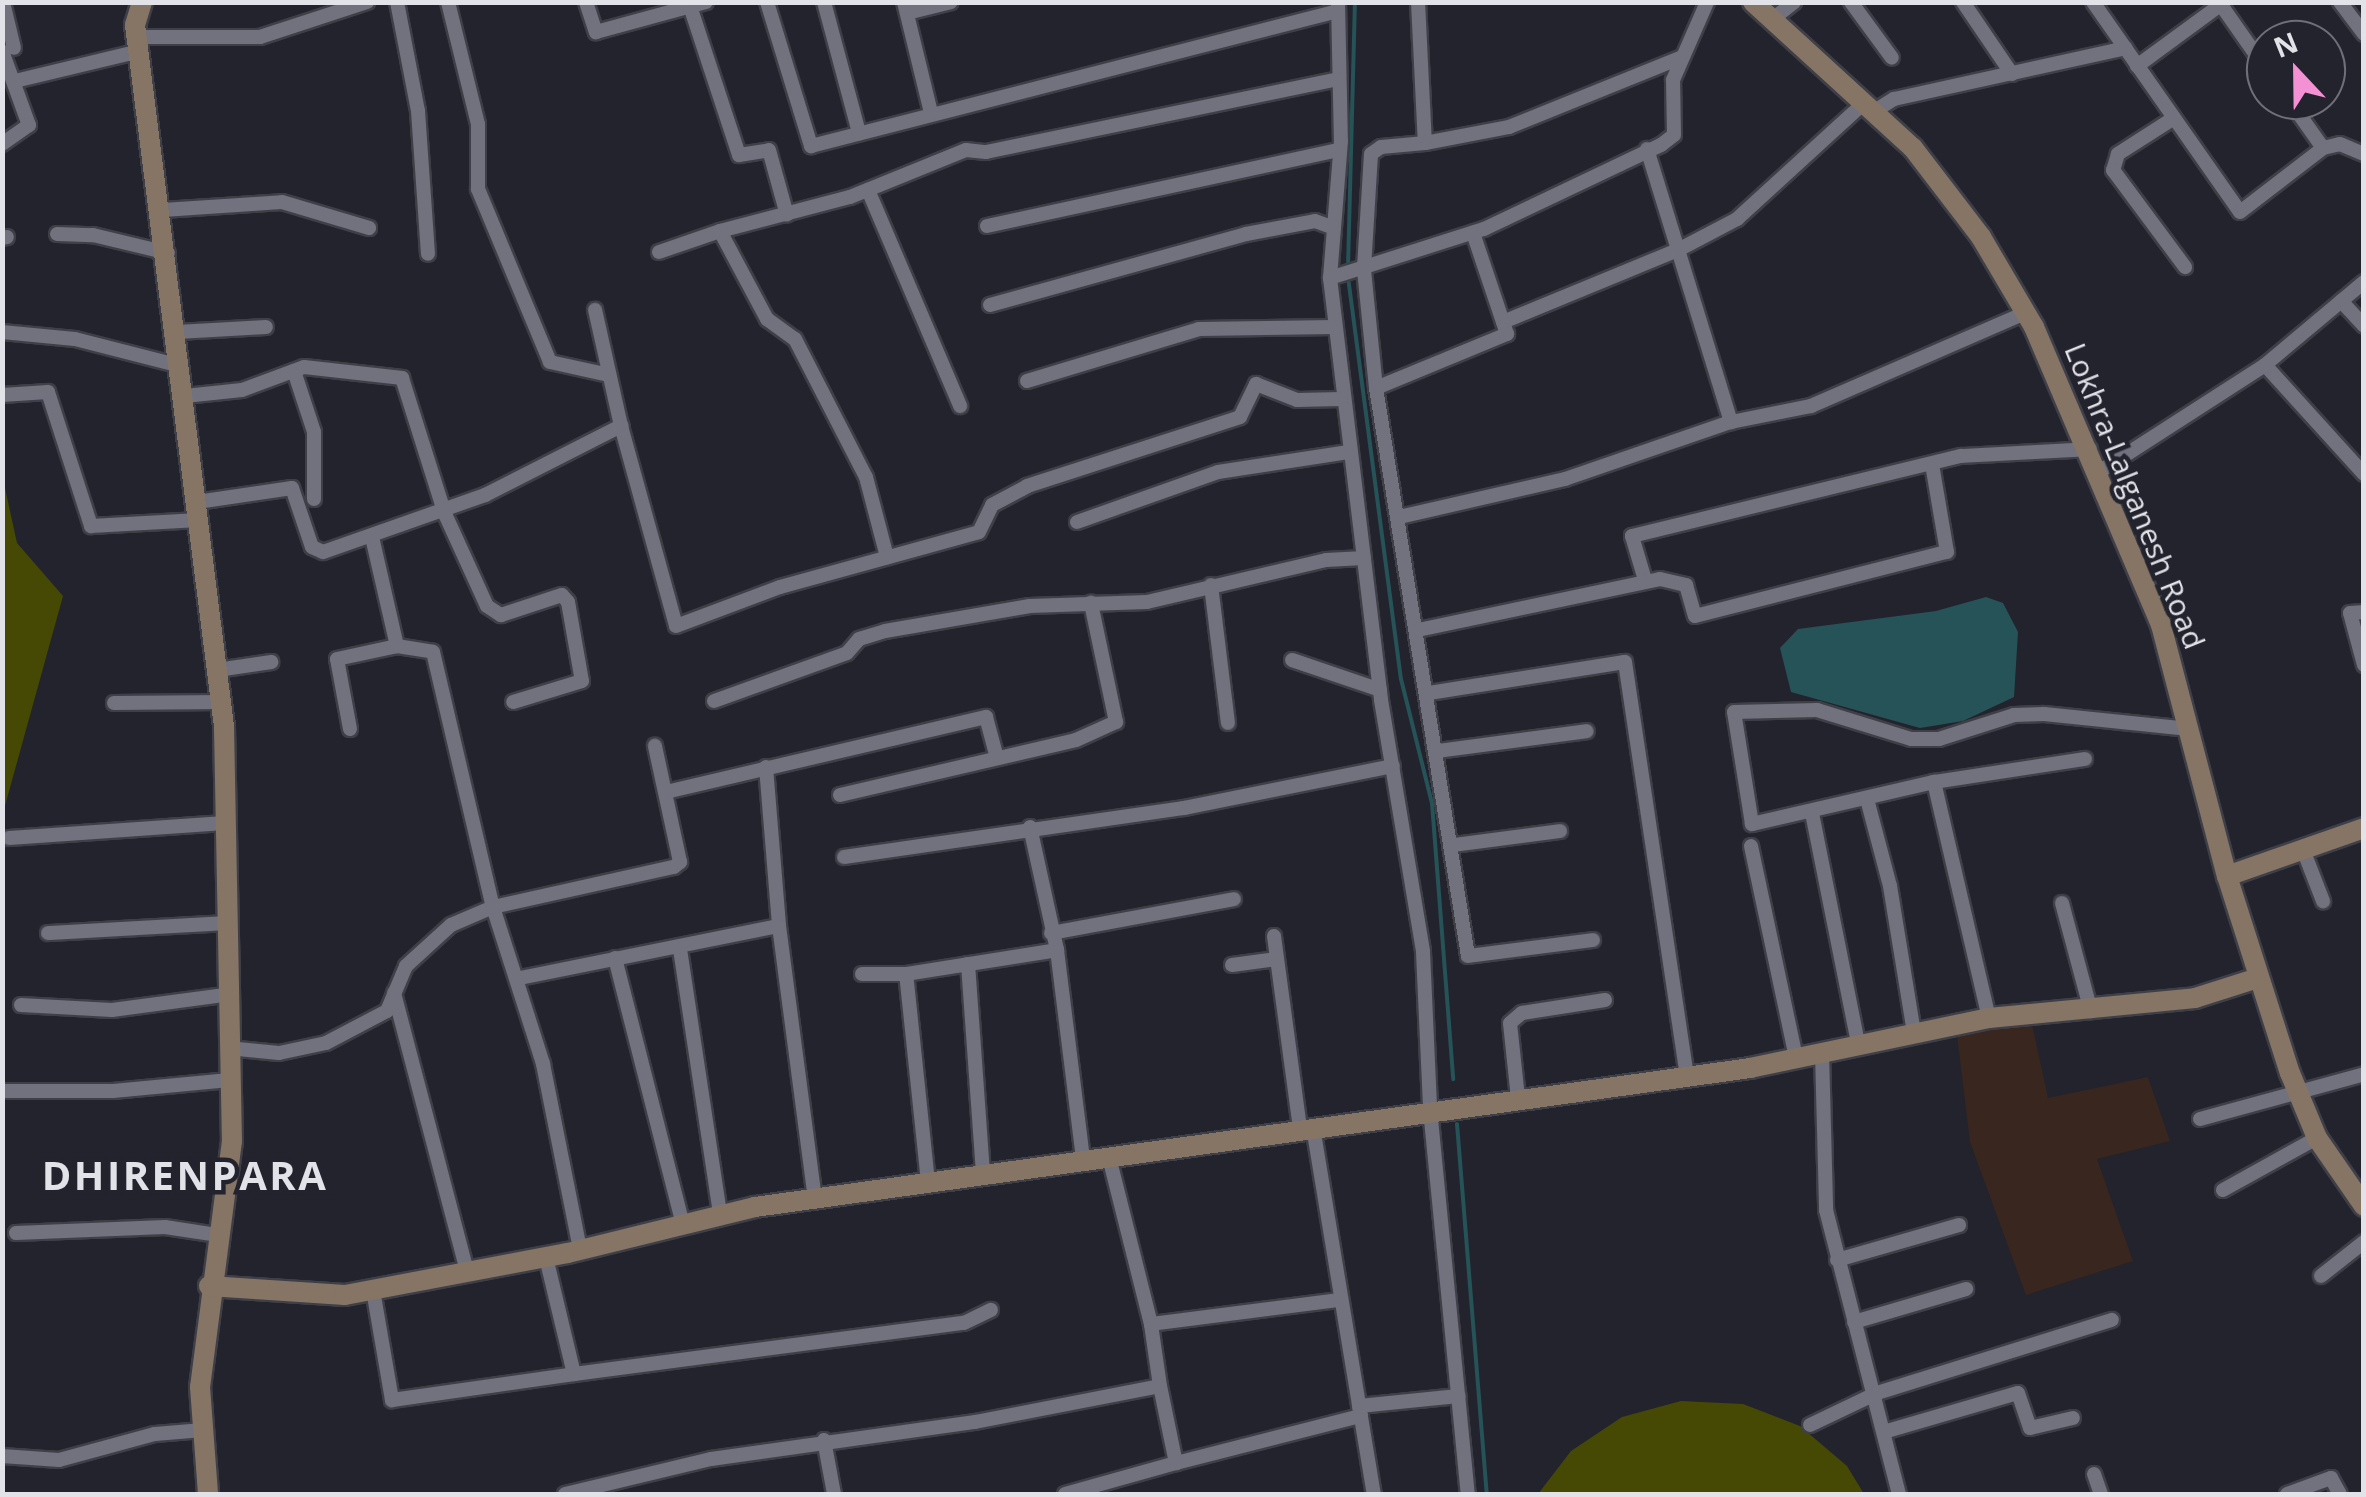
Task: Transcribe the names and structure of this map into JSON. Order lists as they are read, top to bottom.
{
  "streets": {
    "main road": ["Lokhra-Lalganesh Road"]
  },
  "districts": ["DHIRENPARA"],
  "north": "top"
}
